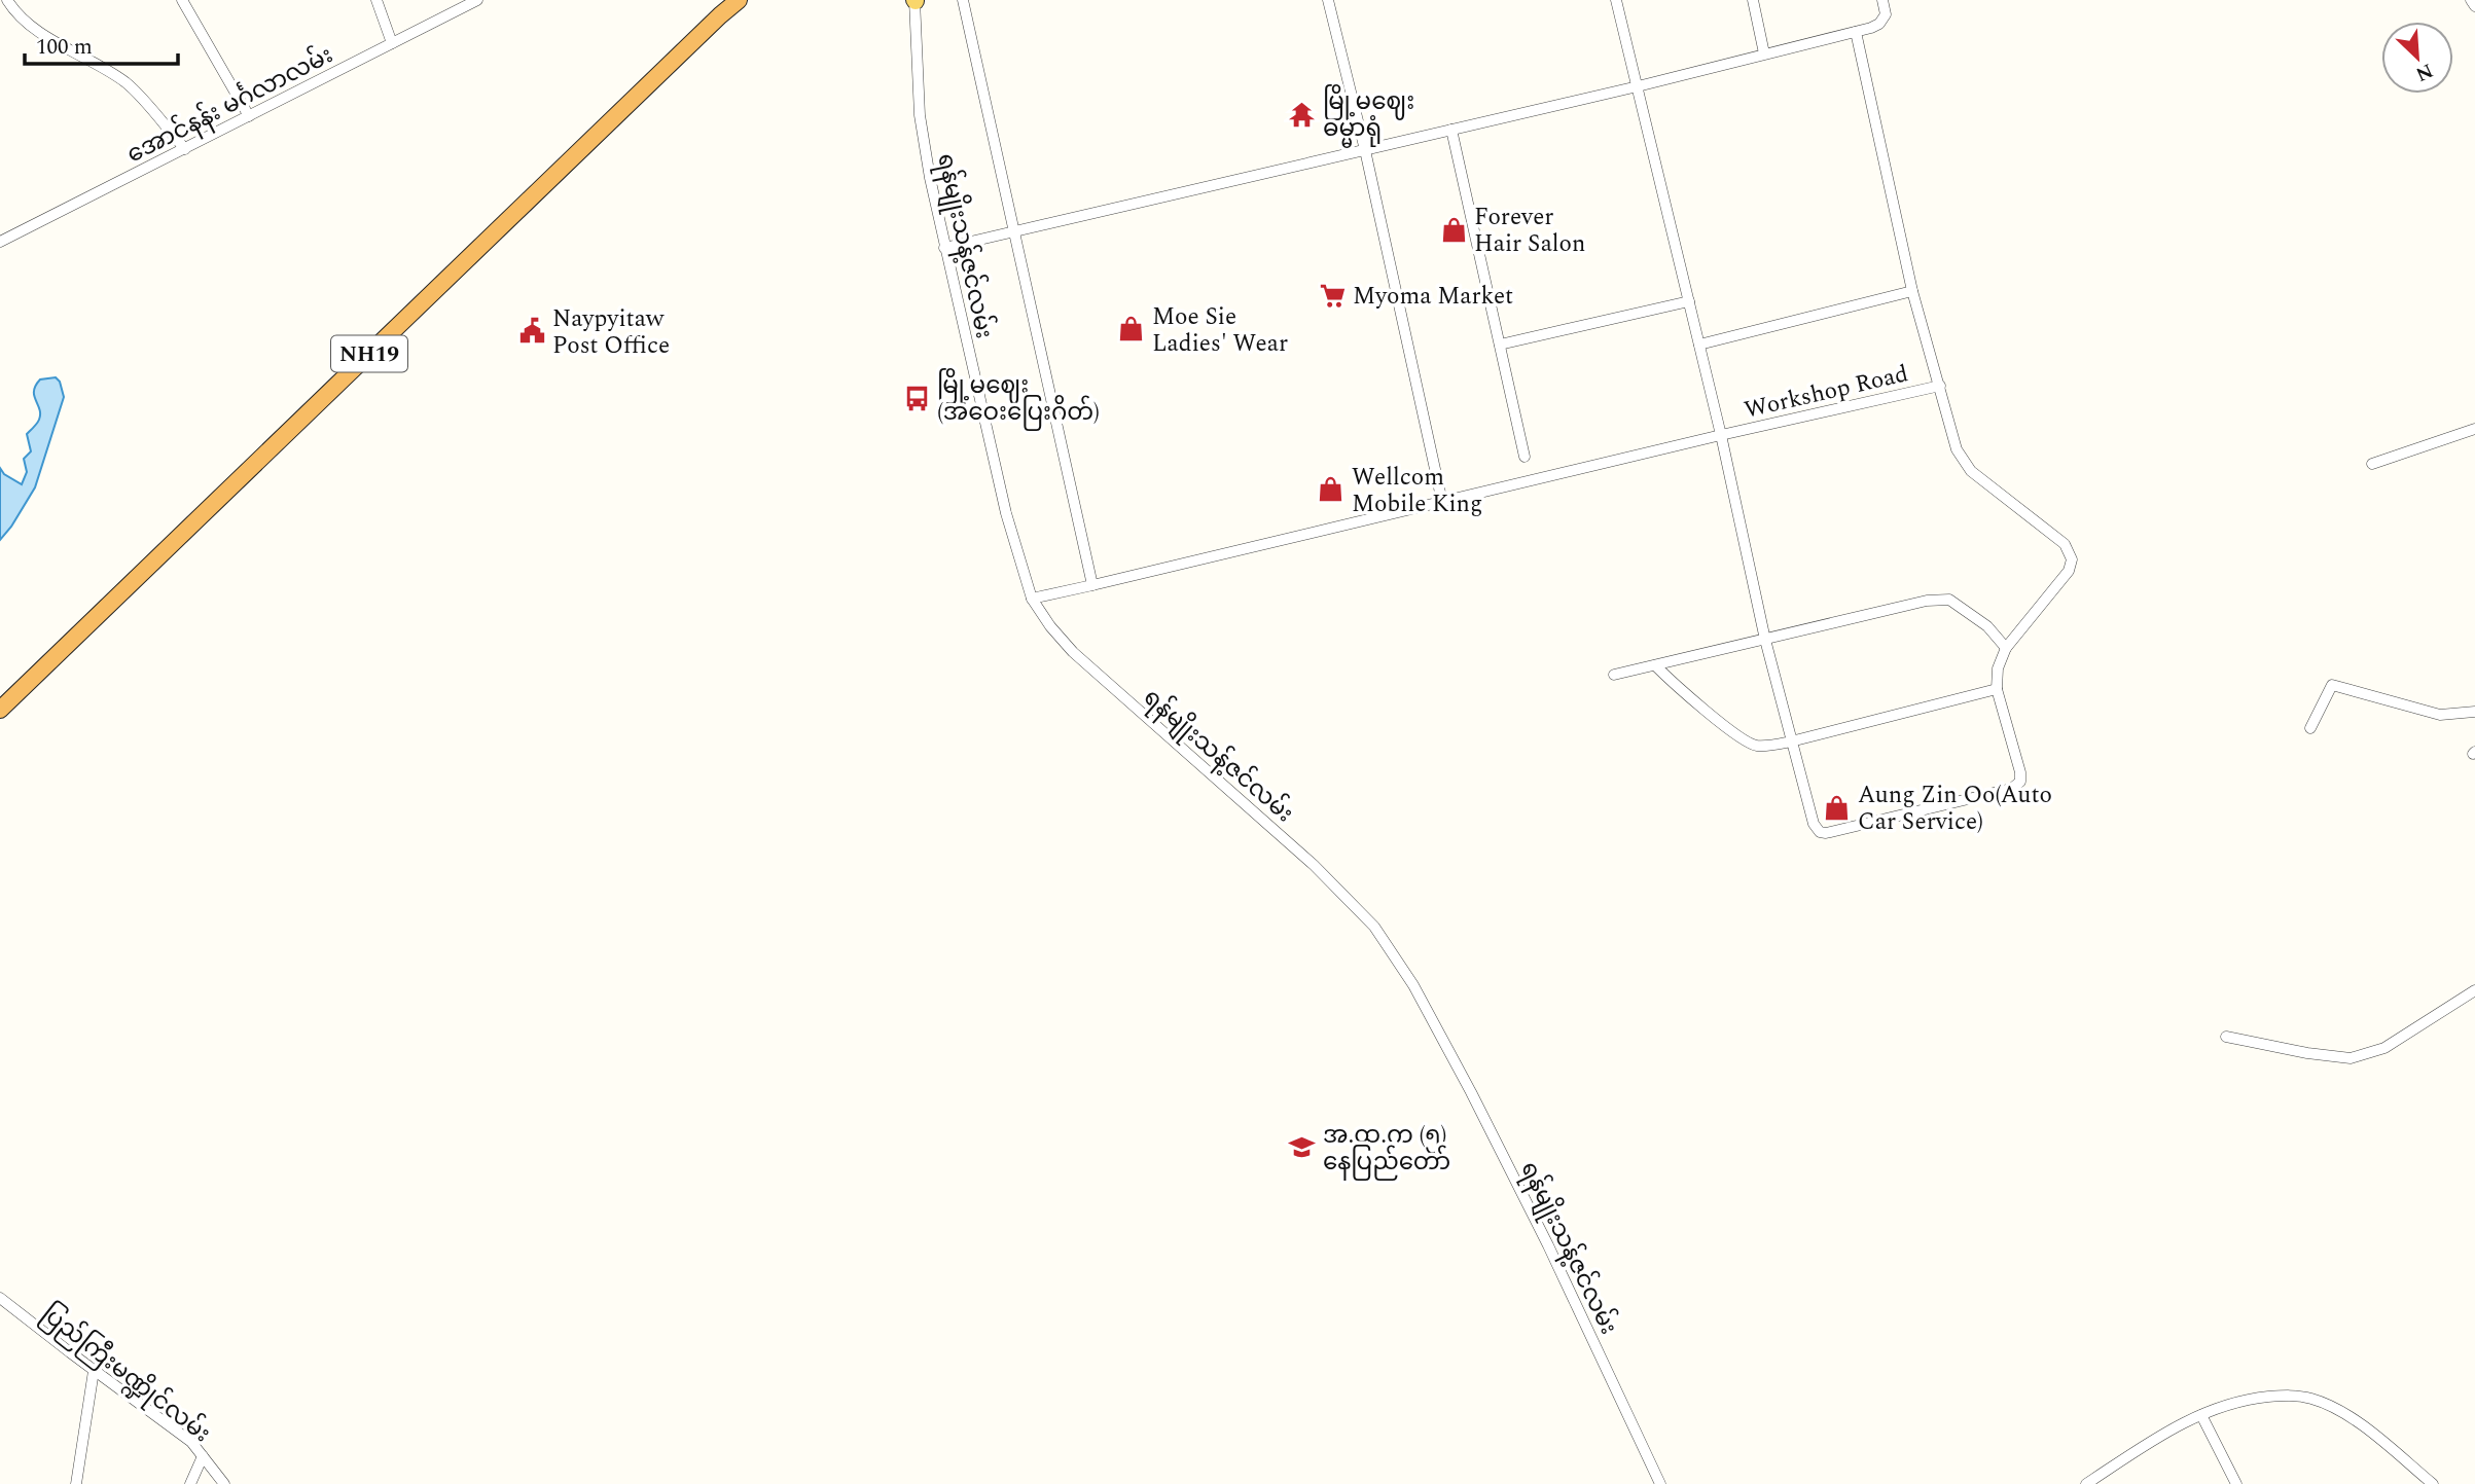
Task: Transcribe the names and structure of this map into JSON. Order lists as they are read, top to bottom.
{
  "streets": {
    "highway": ["NH19"],
    "street": [
      "အောင်နန်း မင်္ဂလာလမ်း",
      "ရန်မျိုးသန့်ဇင်လမ်း",
      "Workshop Road",
      "ပြည်ကြီးမဏ္ဍိုင်လမ်း"
    ]
  },
  "crossings": [
    ["ရန်မျိုးသန့်ဇင်လမ်း", "Workshop Road"]
  ],
  "places": {
    "temple": ["မြို့မဈေး ဓမ္မာရုံ"],
    "shop": [
      "Forever Hair Salon",
      "Moe Sie Ladies' Wear",
      "Wellcom Mobile King",
      "Aung Zin Oo(Auto Car Service)"
    ],
    "supermarket": ["Myoma Market"],
    "public building": ["Naypyitaw Post Office"],
    "bus stop": ["မြို့မဈေး (အဝေးပြေးဂိတ်)"],
    "school or university": ["အ.ထ.က (၅) နေပြည်တော်"]
  },
  "scale_bar": "100 m",
  "north": "bottom right"
}
